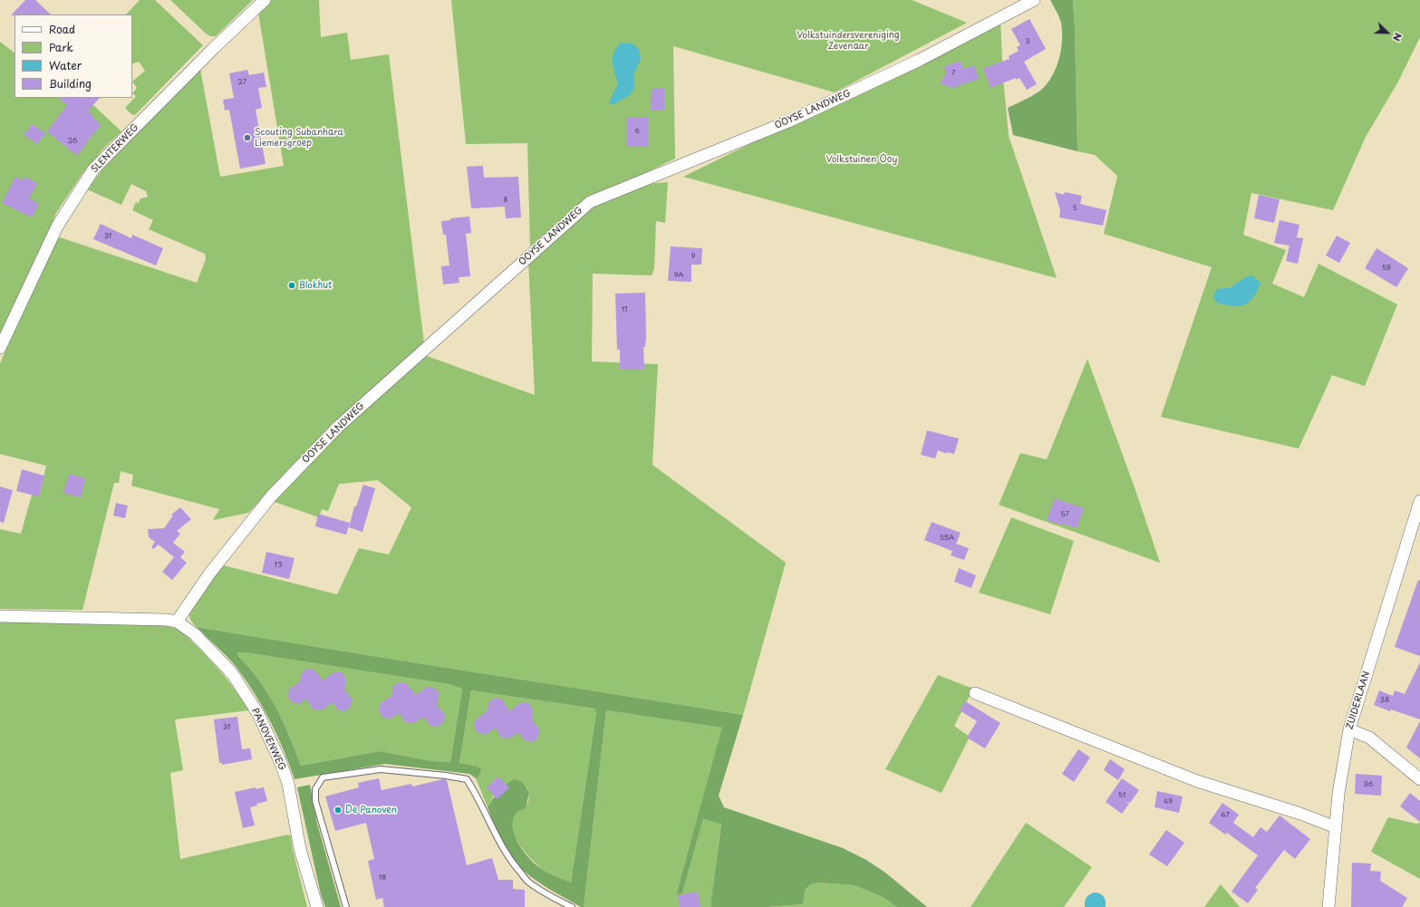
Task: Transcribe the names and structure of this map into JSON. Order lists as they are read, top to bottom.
{
  "streets": {
    "street": [
      "OOYSE LANDWEG",
      "SLENTERWEG",
      "ZUIDERLAAN",
      "PANOVENWEG"
    ]
  },
  "crossings": [
    ["OOYSE LANDWEG", "PANOVENWEG"]
  ],
  "parks": ["Volkstuindersvereniging Zevenaar", "Volkstuinen Ooy"],
  "places": ["Scouting Subanhara Liemersgroep", "Blokhut", "De Panoven"],
  "house_numbers": [
    "3",
    "7",
    "27",
    "6",
    "26",
    "8",
    "5",
    "31",
    "9",
    "59",
    "9A",
    "11",
    "57",
    "55A",
    "13",
    "38",
    "31",
    "36",
    "51",
    "49",
    "47",
    "18"
  ],
  "legend": [
    "Road",
    "Park",
    "Water",
    "Building"
  ],
  "north": "bottom right"
}
